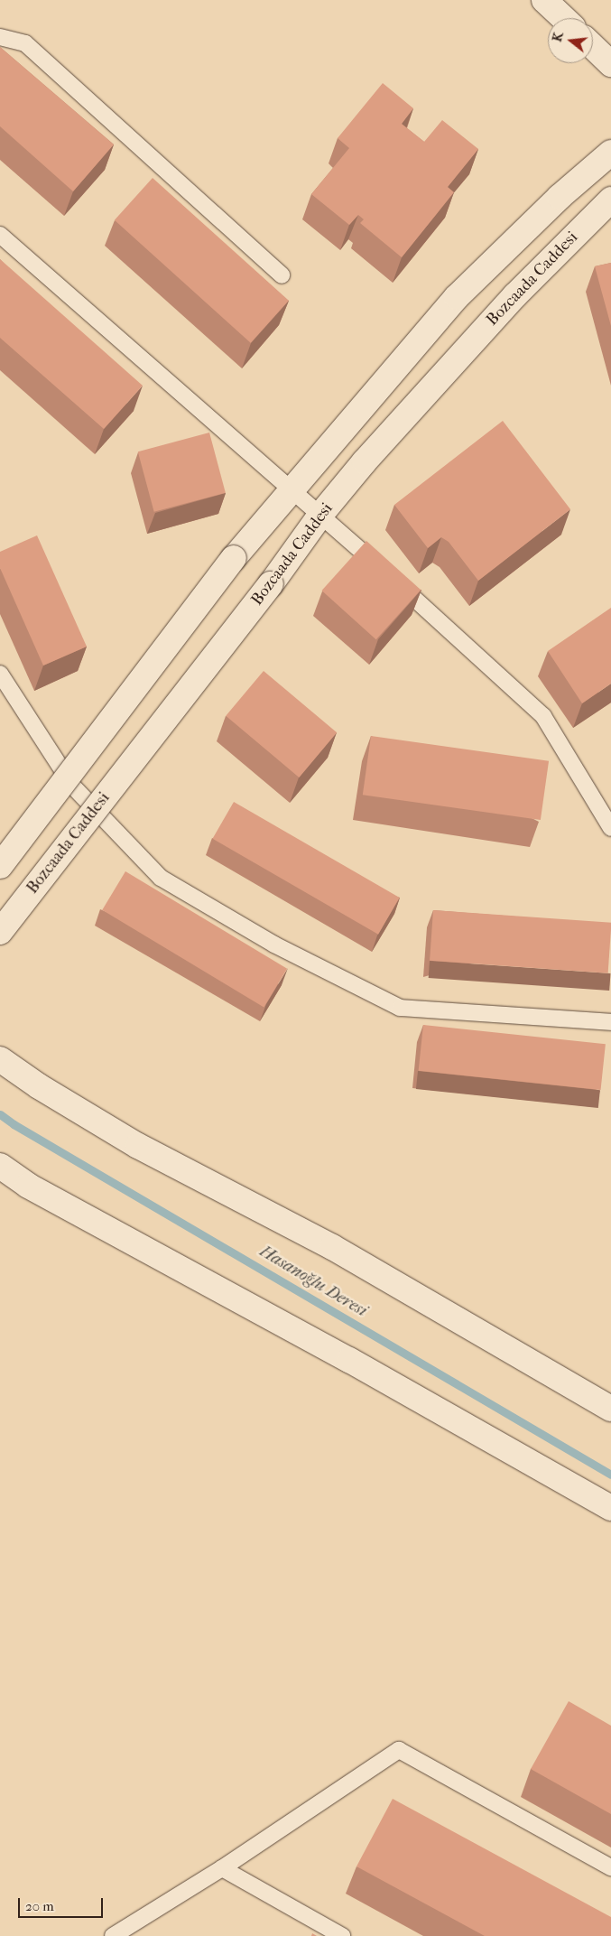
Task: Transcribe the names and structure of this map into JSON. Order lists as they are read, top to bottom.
{
  "streets": {
    "street": ["Bozcaada Caddesi"]
  },
  "water": ["Hasanoğlu Deresi"],
  "scale_bar": "20 m",
  "north": "left"
}
